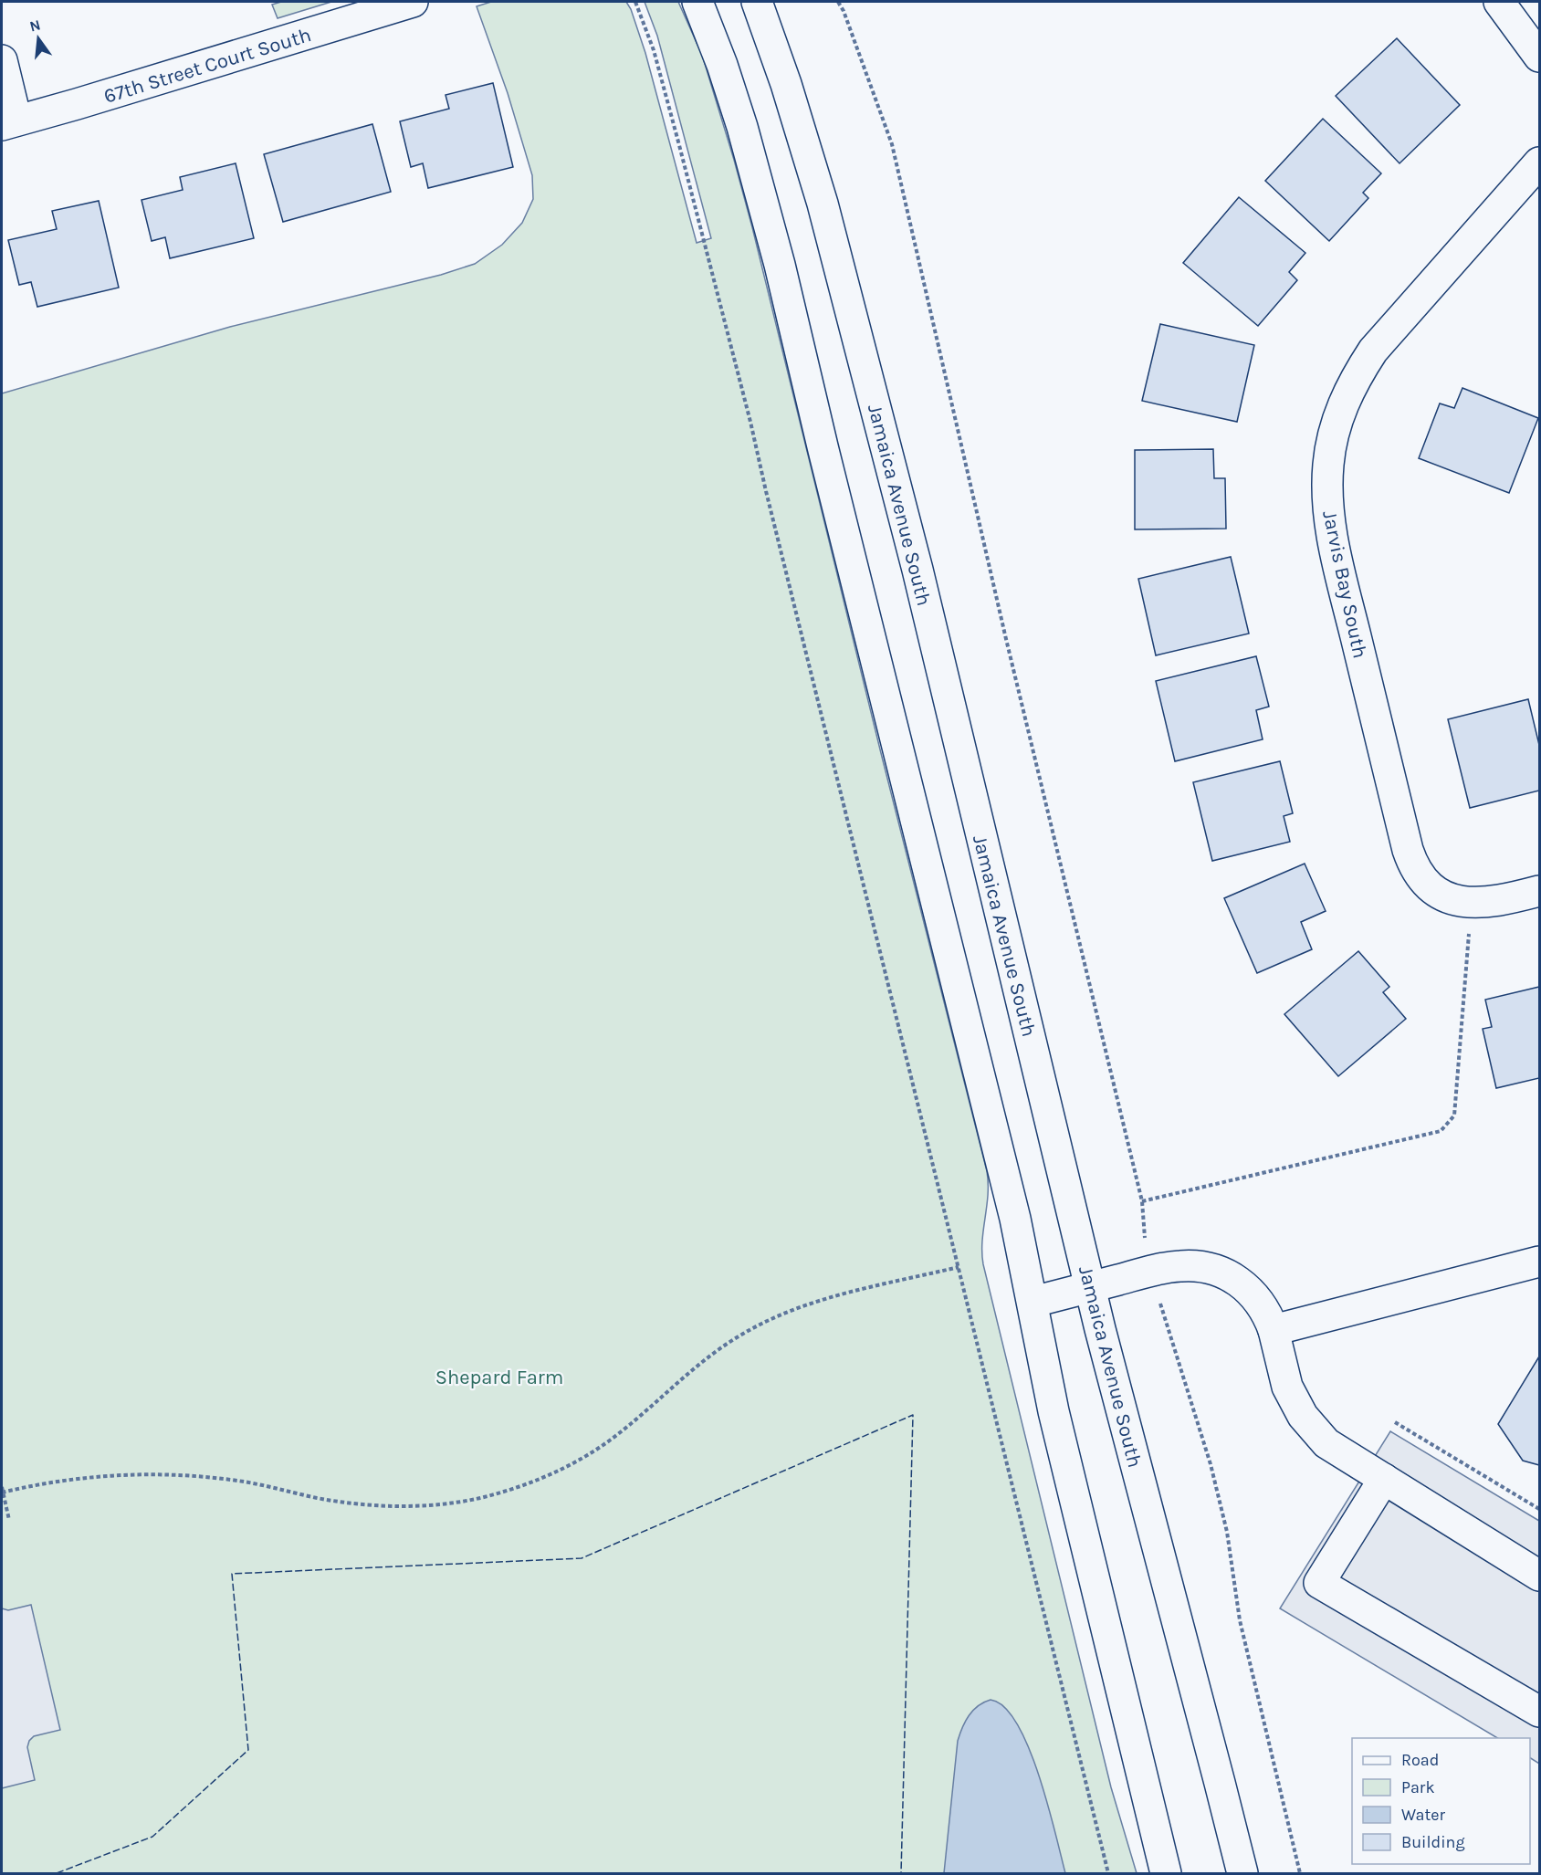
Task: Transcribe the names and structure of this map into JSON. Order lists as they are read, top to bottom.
{
  "streets": {
    "street": ["67th Street Court South", "Jamaica Avenue South", "Jarvis Bay South"]
  },
  "parks": ["Shepard Farm"],
  "legend": [
    "Road",
    "Park",
    "Water",
    "Building"
  ],
  "north": "top"
}
